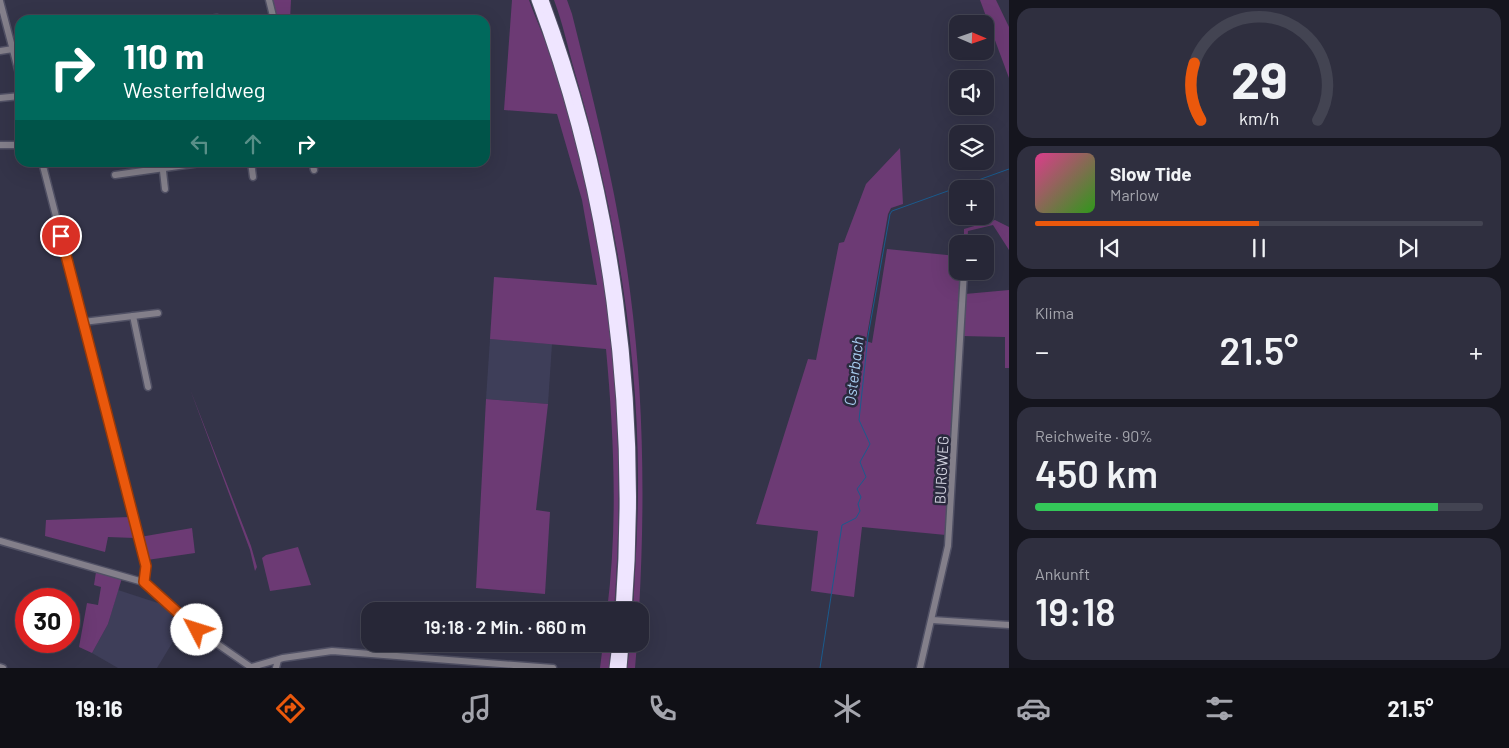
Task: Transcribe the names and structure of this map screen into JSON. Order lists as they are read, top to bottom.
{
  "streets": {
    "street": ["BURGWEG"]
  },
  "water": ["Osterbach"],
  "north": "right",
  "page": {
    "map_buttons": ["+", "−"],
    "turn": ["110 m", "Westerfeldweg"],
    "song": ["Slow Tide", "Marlow"],
    "tile": [
      "Klima",
      ["Reichweite · 90%", "450 km"],
      ["Ankunft", "19:18"]
    ],
    "heat": ["−", "21.5°", "+"],
    "limit": "30",
    "trip": "19:18 · 2 Min. · 660 m",
    "tabs": ["19:16", "21.5°"],
    "gauge": ["29", "km/h"]
  }
}
